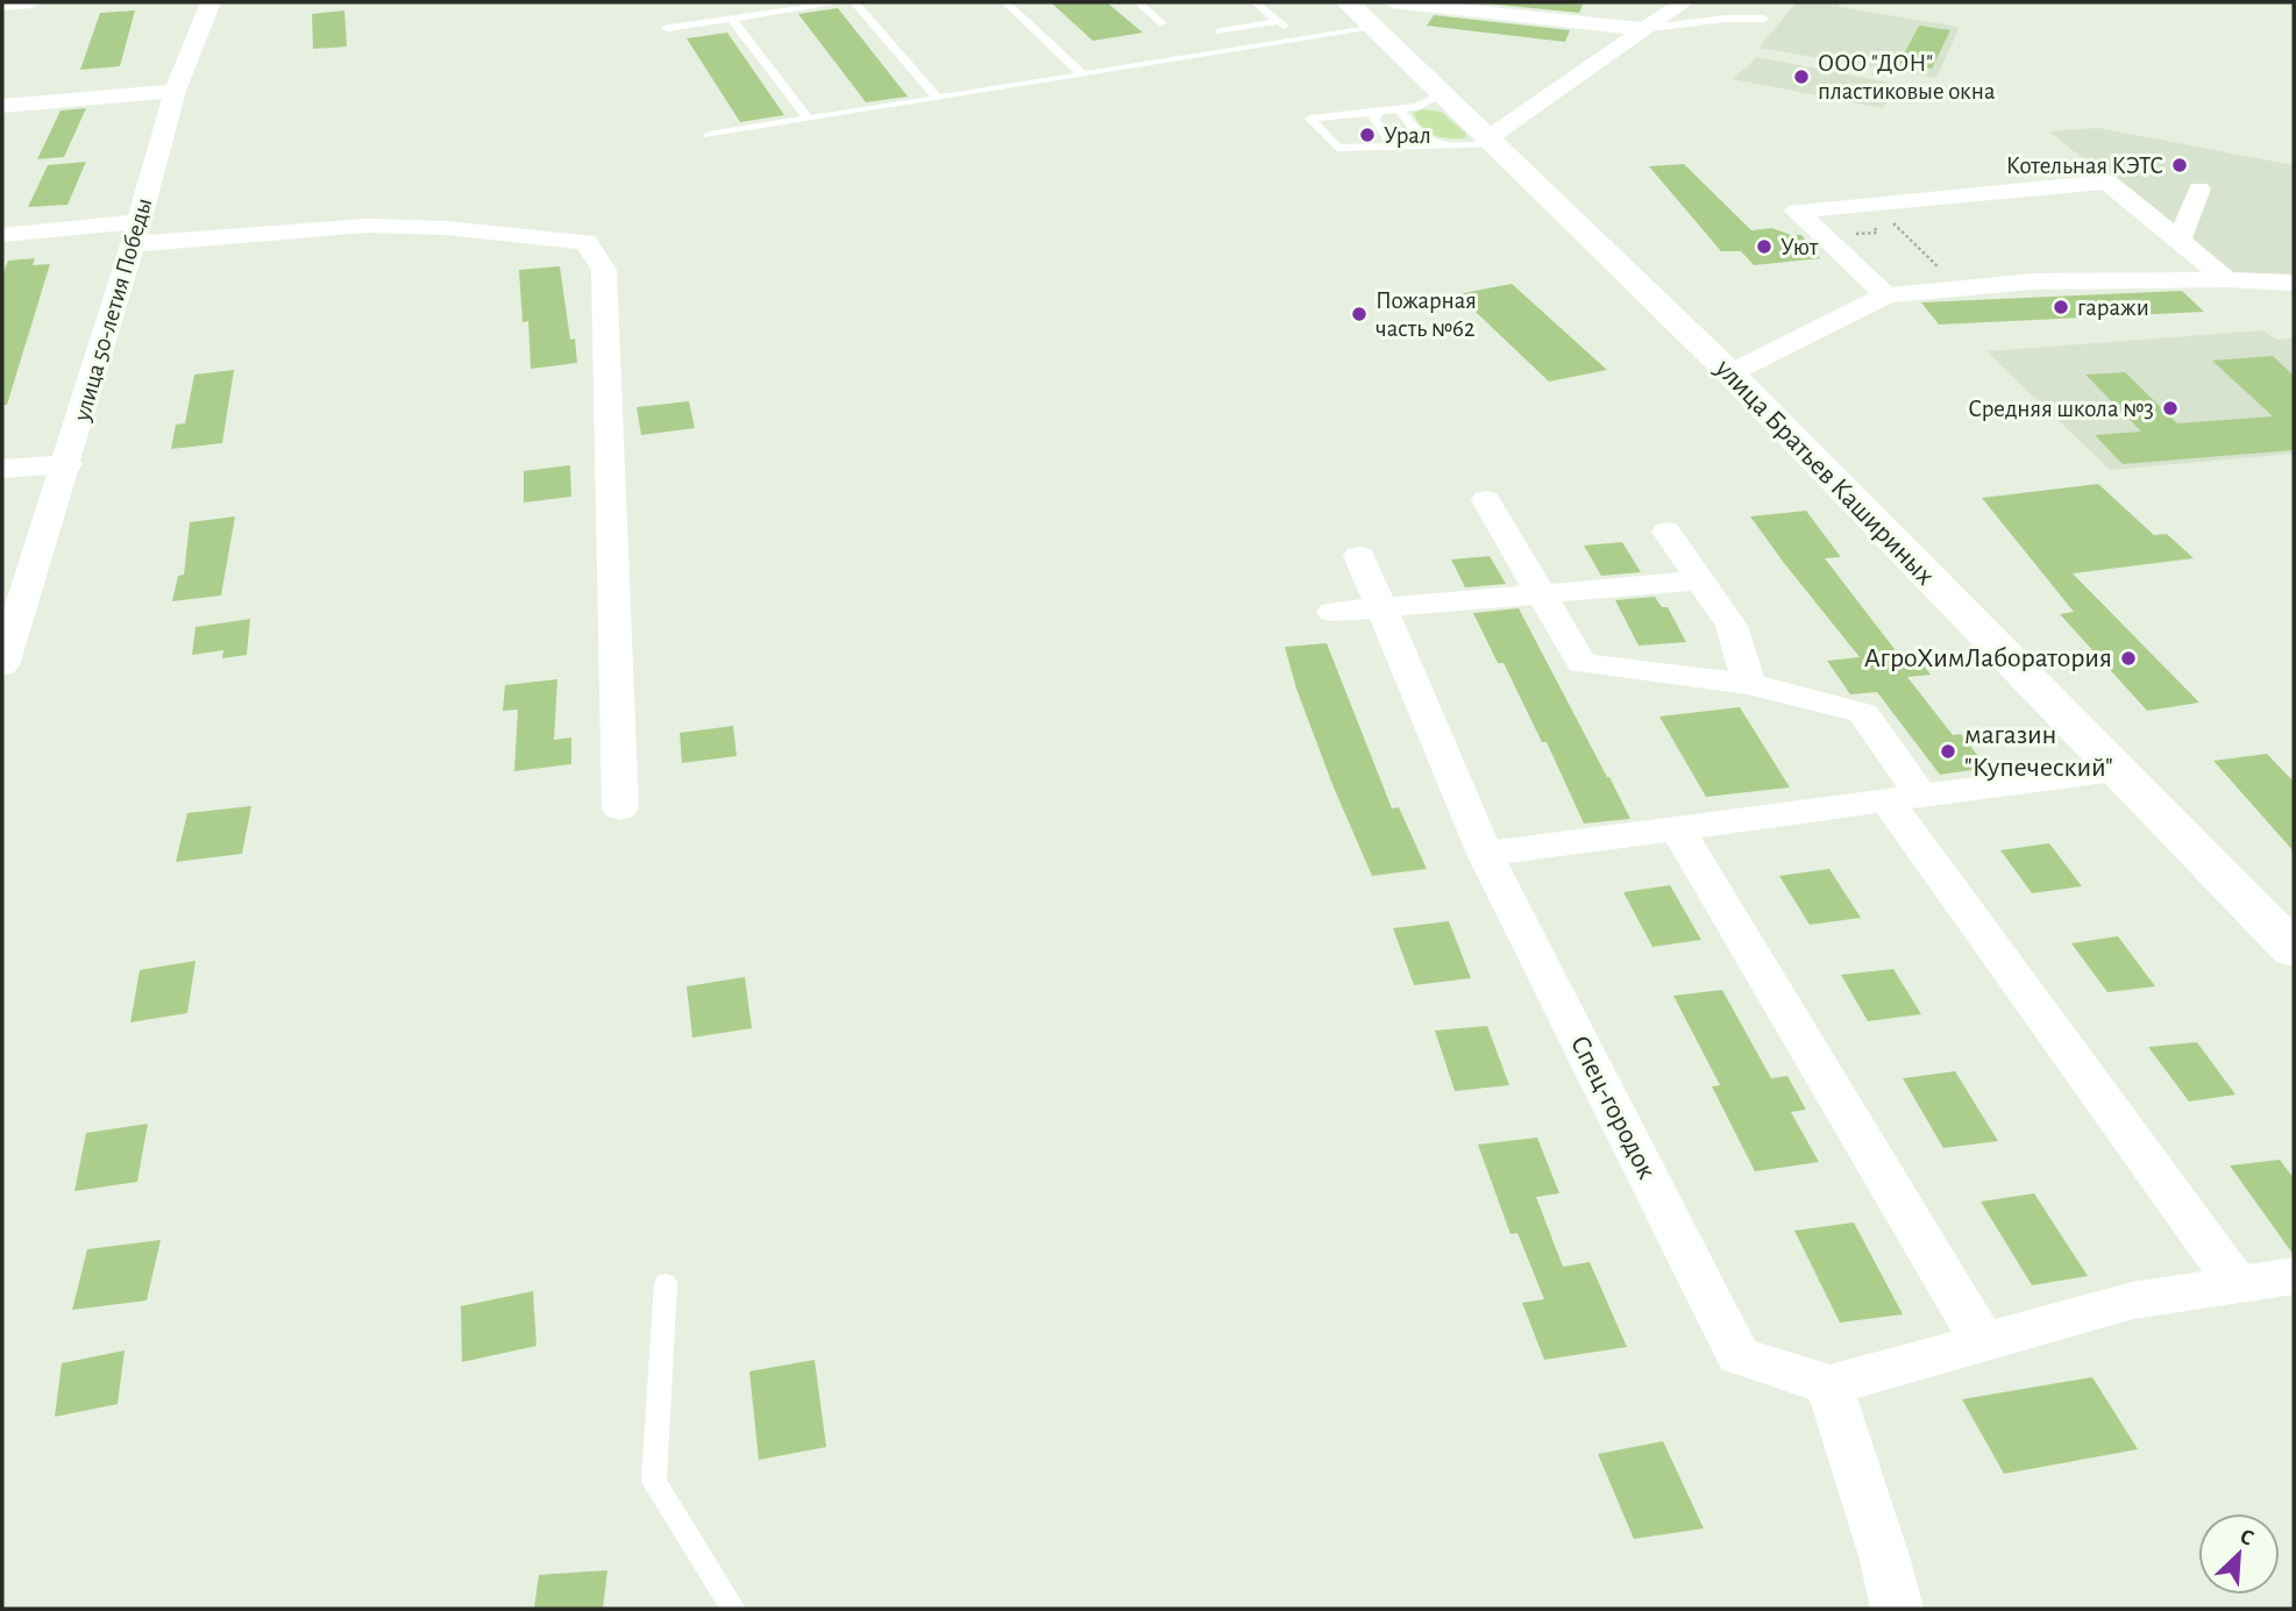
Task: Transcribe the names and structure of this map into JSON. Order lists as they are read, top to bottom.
{
  "streets": {
    "main road": ["улица Братьев Кашириных"],
    "street": ["улица 50-летия Победы", "Спец-городок"]
  },
  "places": [
    "ООО \"ДОН\" пластиковые окна",
    "Урал",
    "Котельная КЭТС",
    "Уют",
    "гаражи",
    "Пожарная часть №62",
    "Средняя школа №3",
    "АгроХимЛаборатория",
    "магазин \"Купеческий\""
  ],
  "north": "top right"
}
